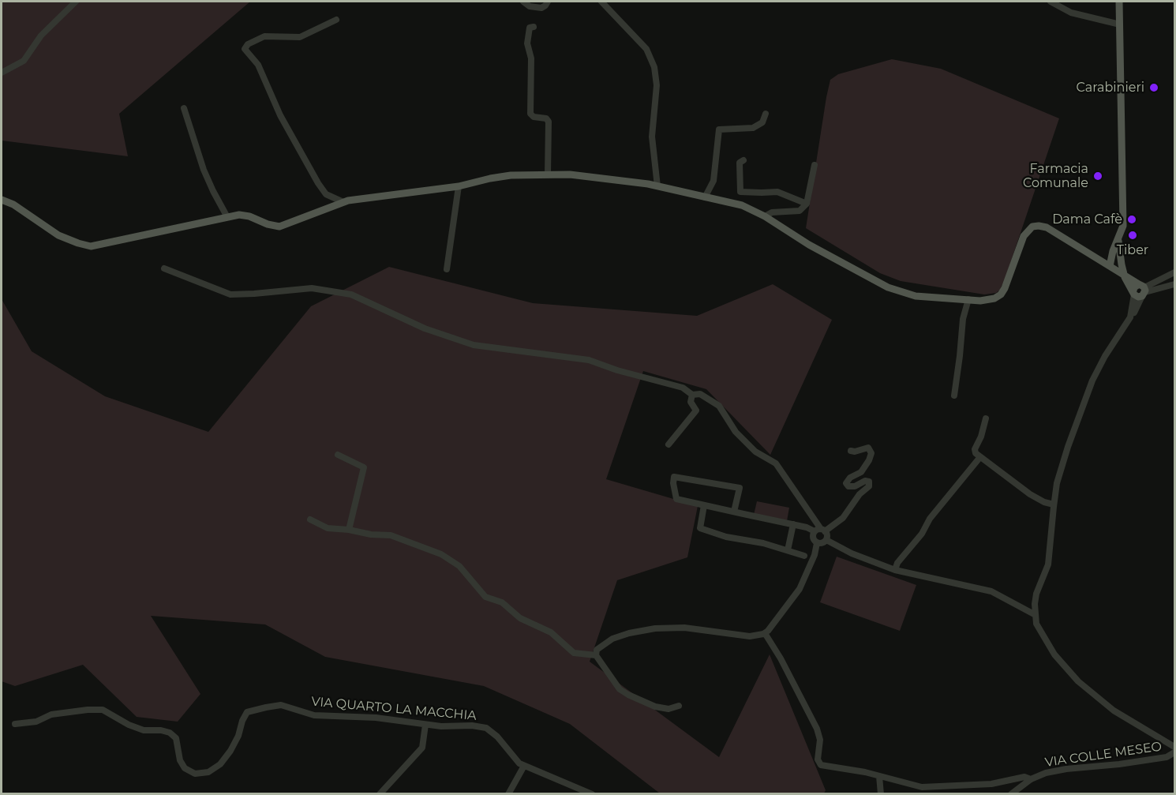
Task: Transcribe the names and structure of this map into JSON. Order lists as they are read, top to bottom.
{
  "streets": {
    "street": ["VIA QUARTO LA MACCHIA", "VIA COLLE MESEO"]
  },
  "places": [
    "Carabinieri",
    "Farmacia Comunale",
    "Dama Cafè",
    "Tiber"
  ]
}
